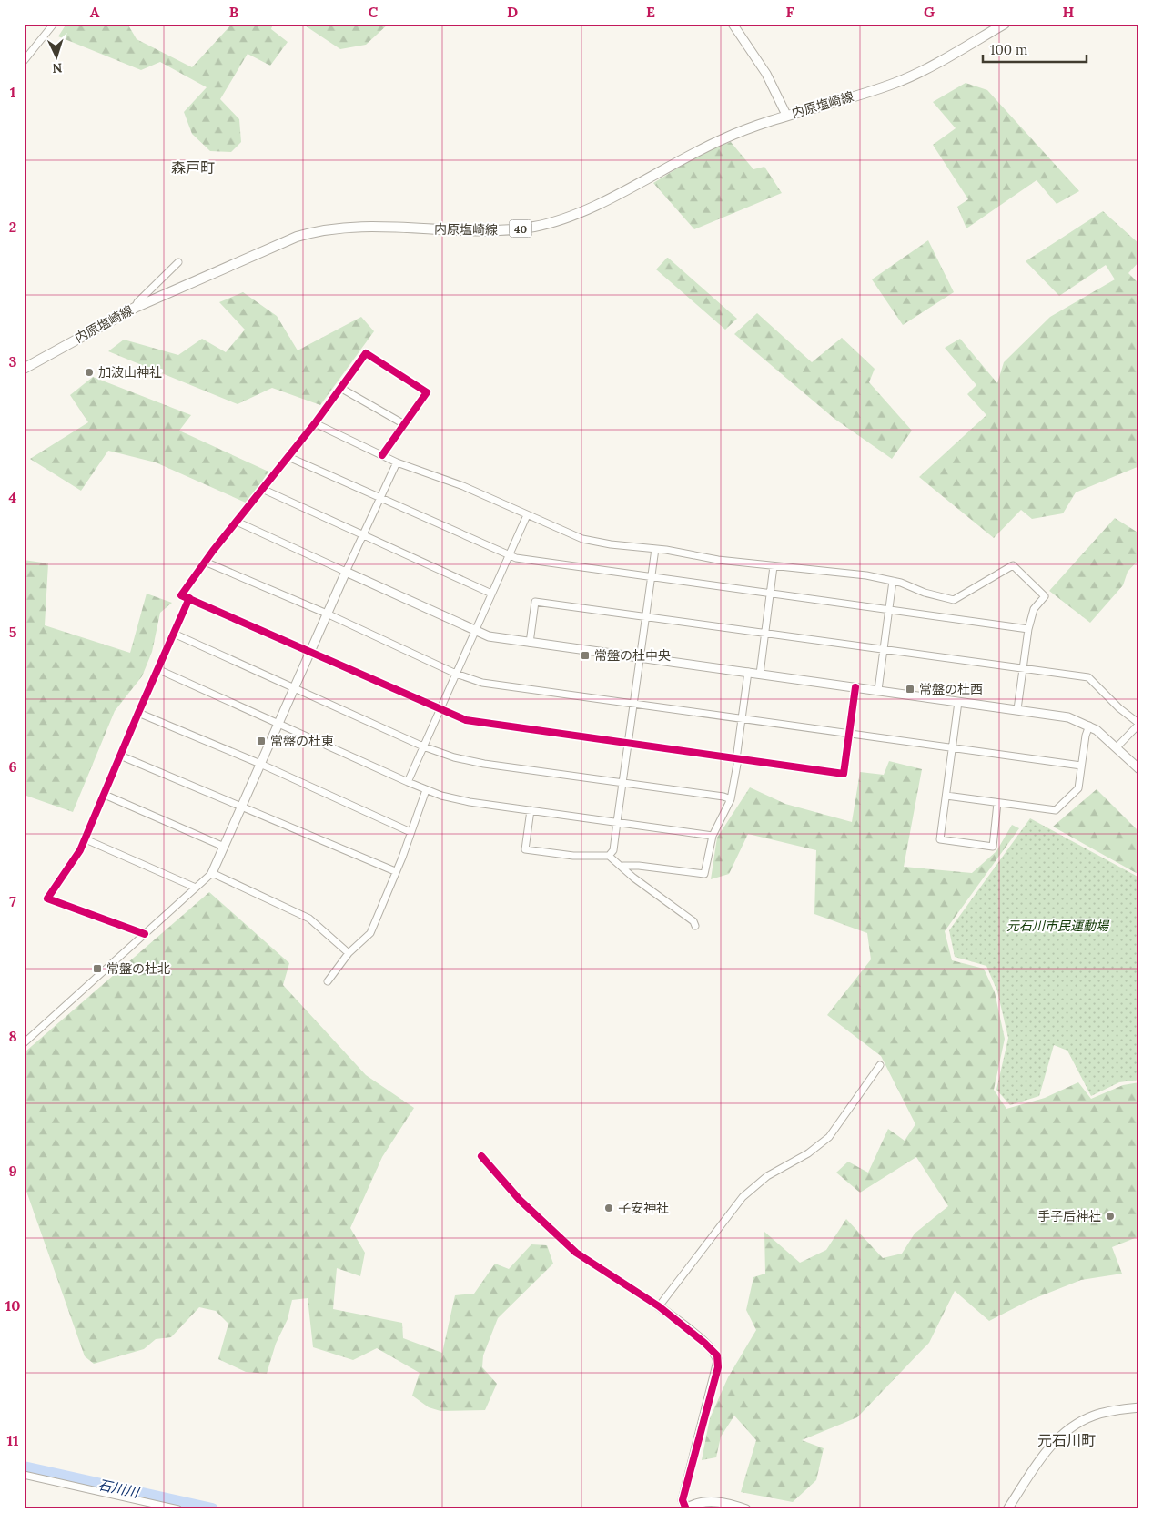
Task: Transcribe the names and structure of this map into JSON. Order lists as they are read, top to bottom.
{
  "streets": {
    "main road": ["内原塩崎線", "40"]
  },
  "districts": ["森戸町", "元石川町"],
  "water": ["石川川"],
  "parks": ["元石川市民運動場"],
  "places": {
    "other": ["加波山神社", "子安神社", "手子后神社"],
    "transit": [
      "常盤の杜中央",
      "常盤の杜西",
      "常盤の杜東",
      "常盤の杜北"
    ]
  },
  "scale_bar": "100 m",
  "north": "bottom",
  "grid": {
    "columns": [
      "A",
      "B",
      "C",
      "D",
      "E",
      "F",
      "G",
      "H"
    ],
    "rows": [
      "1",
      "2",
      "3",
      "4",
      "5",
      "6",
      "7",
      "8",
      "9",
      "10",
      "11"
    ]
  }
}
